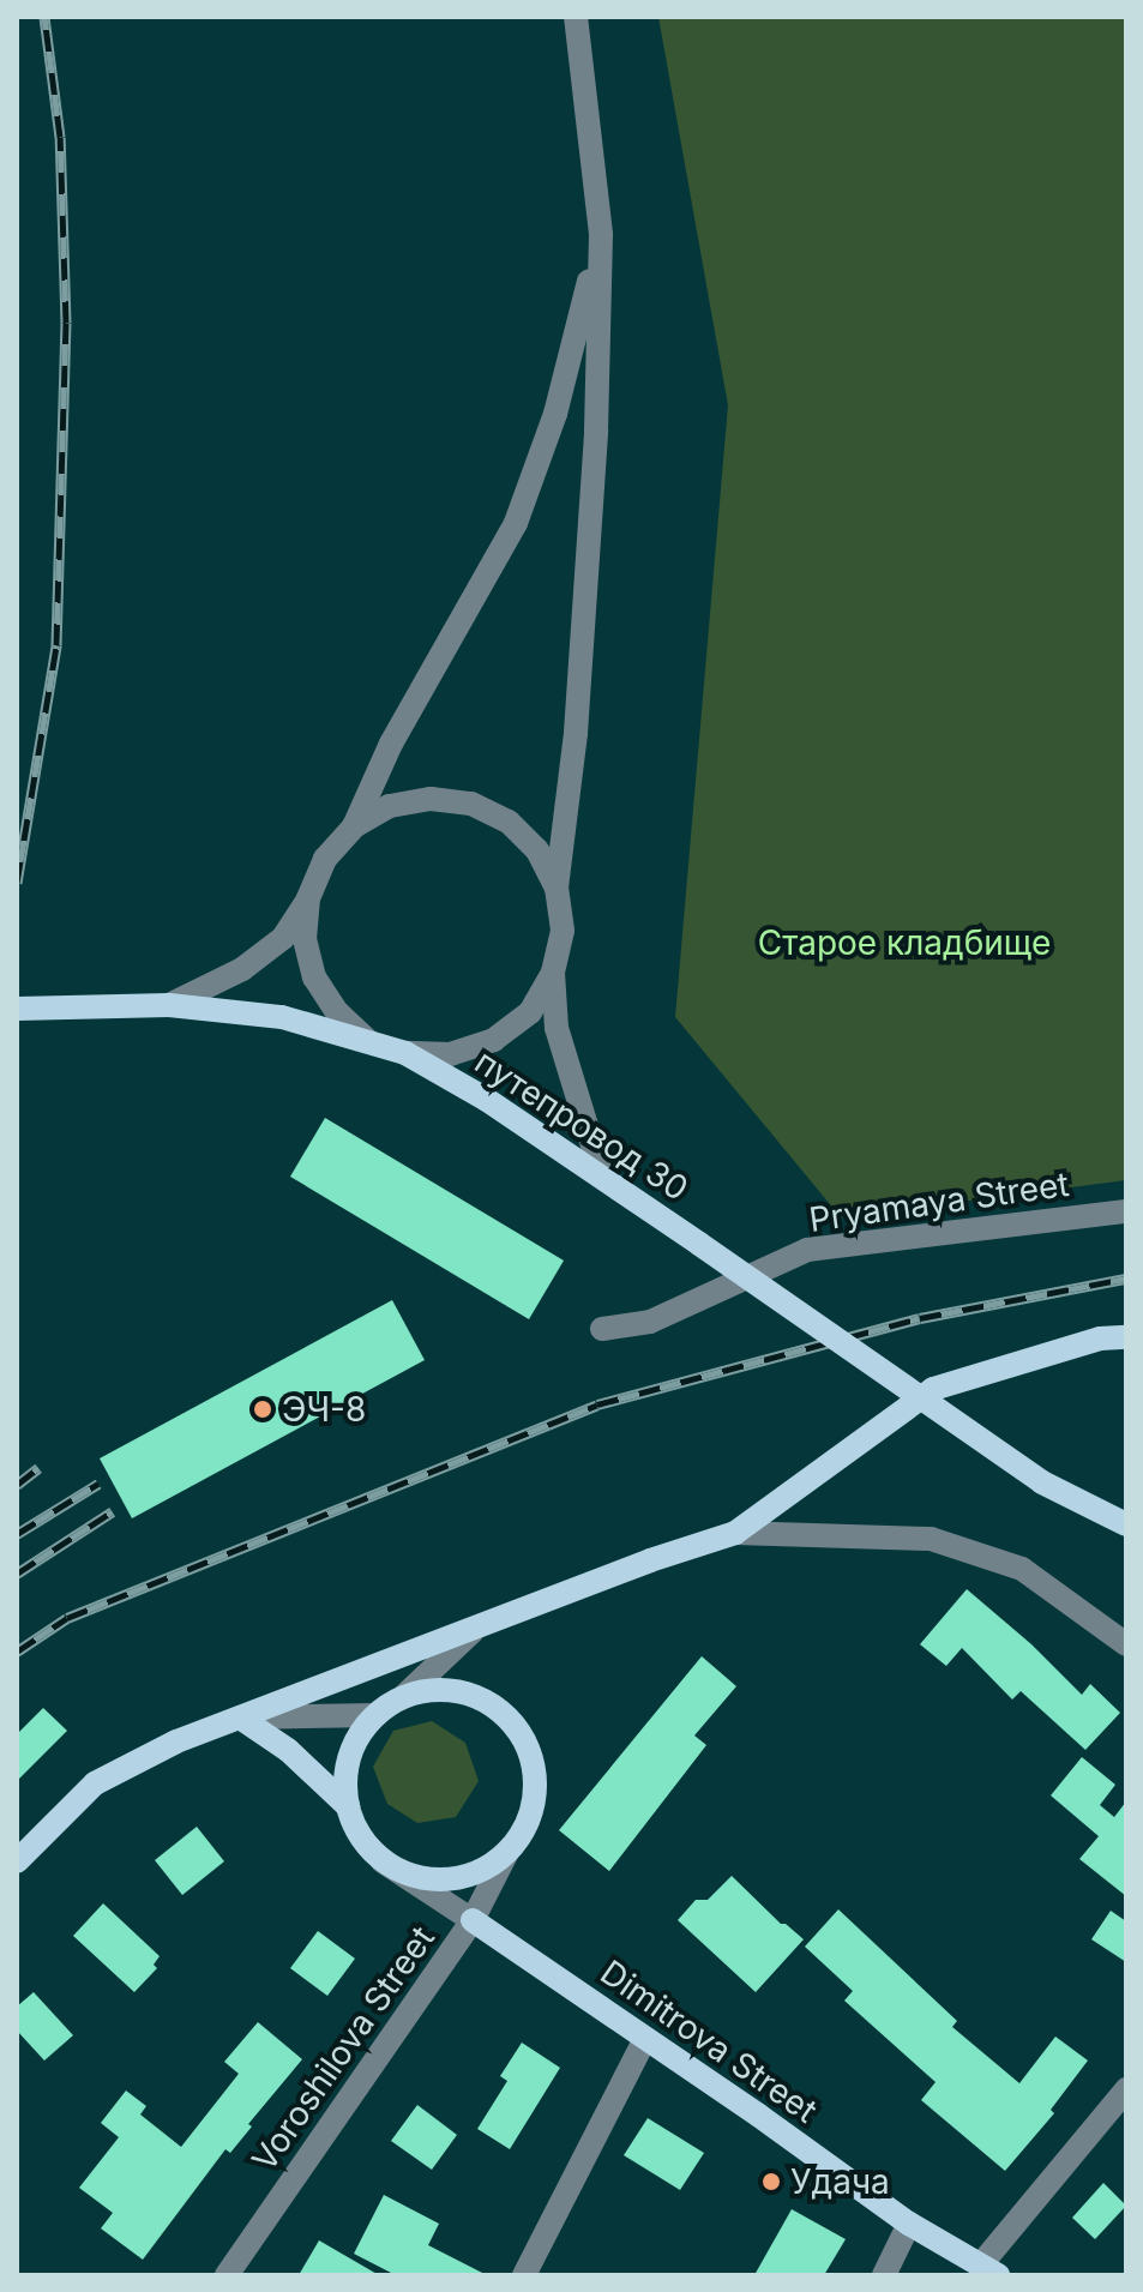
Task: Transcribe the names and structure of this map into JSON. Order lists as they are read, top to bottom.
{
  "streets": {
    "main road": ["путепровод 30", "Dimitrova Street"],
    "street": ["Pryamaya Street", "Voroshilova Street"]
  },
  "crossings": [
    ["Dimitrova Street", "Voroshilova Street"]
  ],
  "parks": ["Старое кладбище"],
  "places": ["ЭЧ-8", "Удача"]
}
